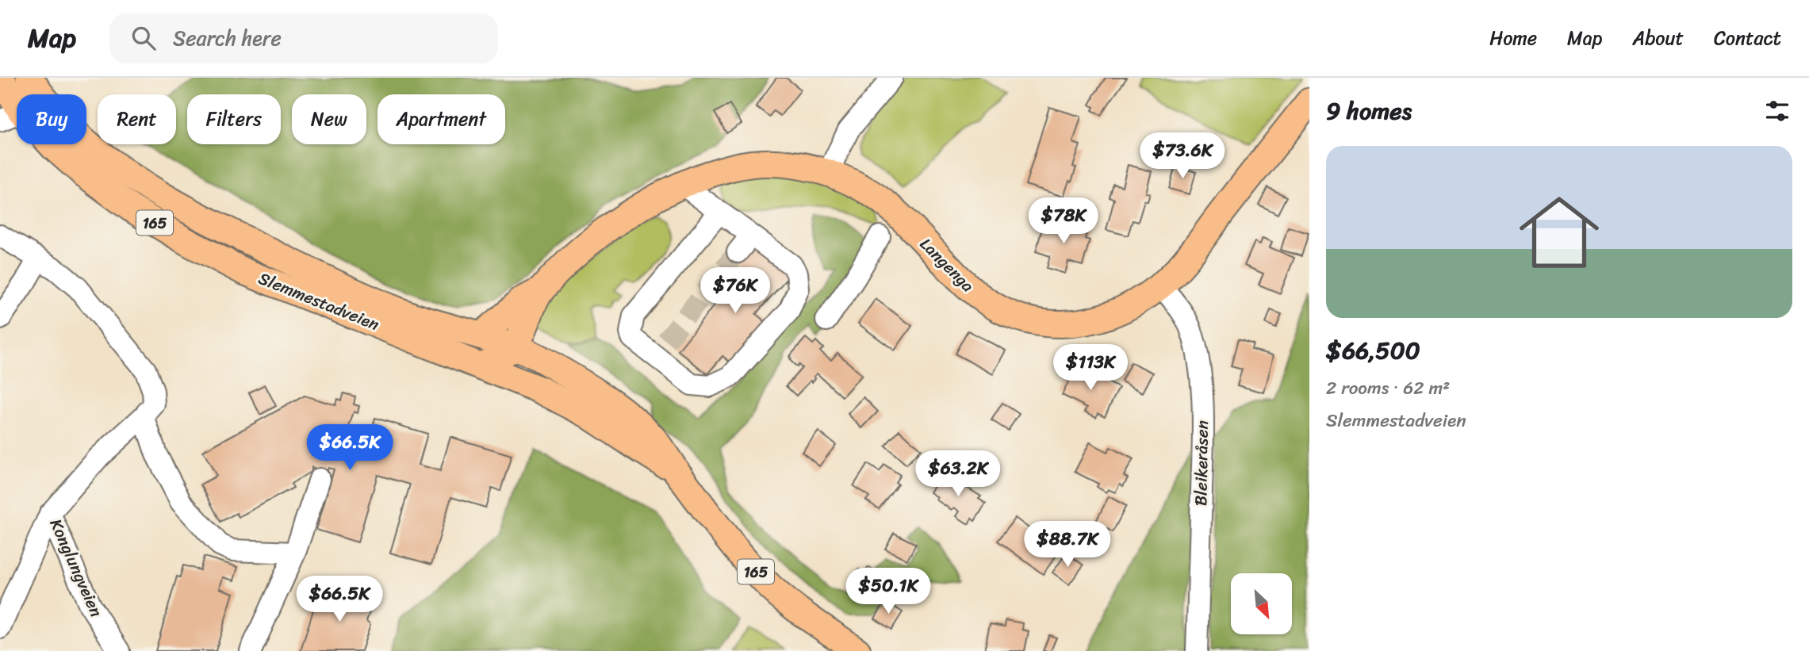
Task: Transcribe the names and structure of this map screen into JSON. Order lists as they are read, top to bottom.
{
  "streets": {
    "main road": ["165", "Langenga", "Slemmestadveien"],
    "street": ["Bleikeråsen", "Konglungveien"]
  },
  "crossings": [
    ["Langenga", "Slemmestadveien"],
    ["Langenga", "Bleikeråsen"]
  ],
  "north": "bottom right",
  "page": {
    "header": "Map",
    "search": "Search here",
    "nav": [
      "Home",
      "Map",
      "About",
      "Contact"
    ],
    "heading": "9 homes",
    "chip": [
      "Buy",
      "Rent",
      "Filters",
      "New",
      "Apartment"
    ],
    "price": [
      "$73.6K",
      "$78K",
      "$76K",
      "$113K",
      "$66.5K",
      "$63.2K",
      "$88.7K",
      "$50.1K",
      "$66.5K"
    ],
    "list": [
      {
        "name": "$66,500",
        "note": "2 rooms · 62 m² · Slemmestadveien"
      }
    ]
  }
}
